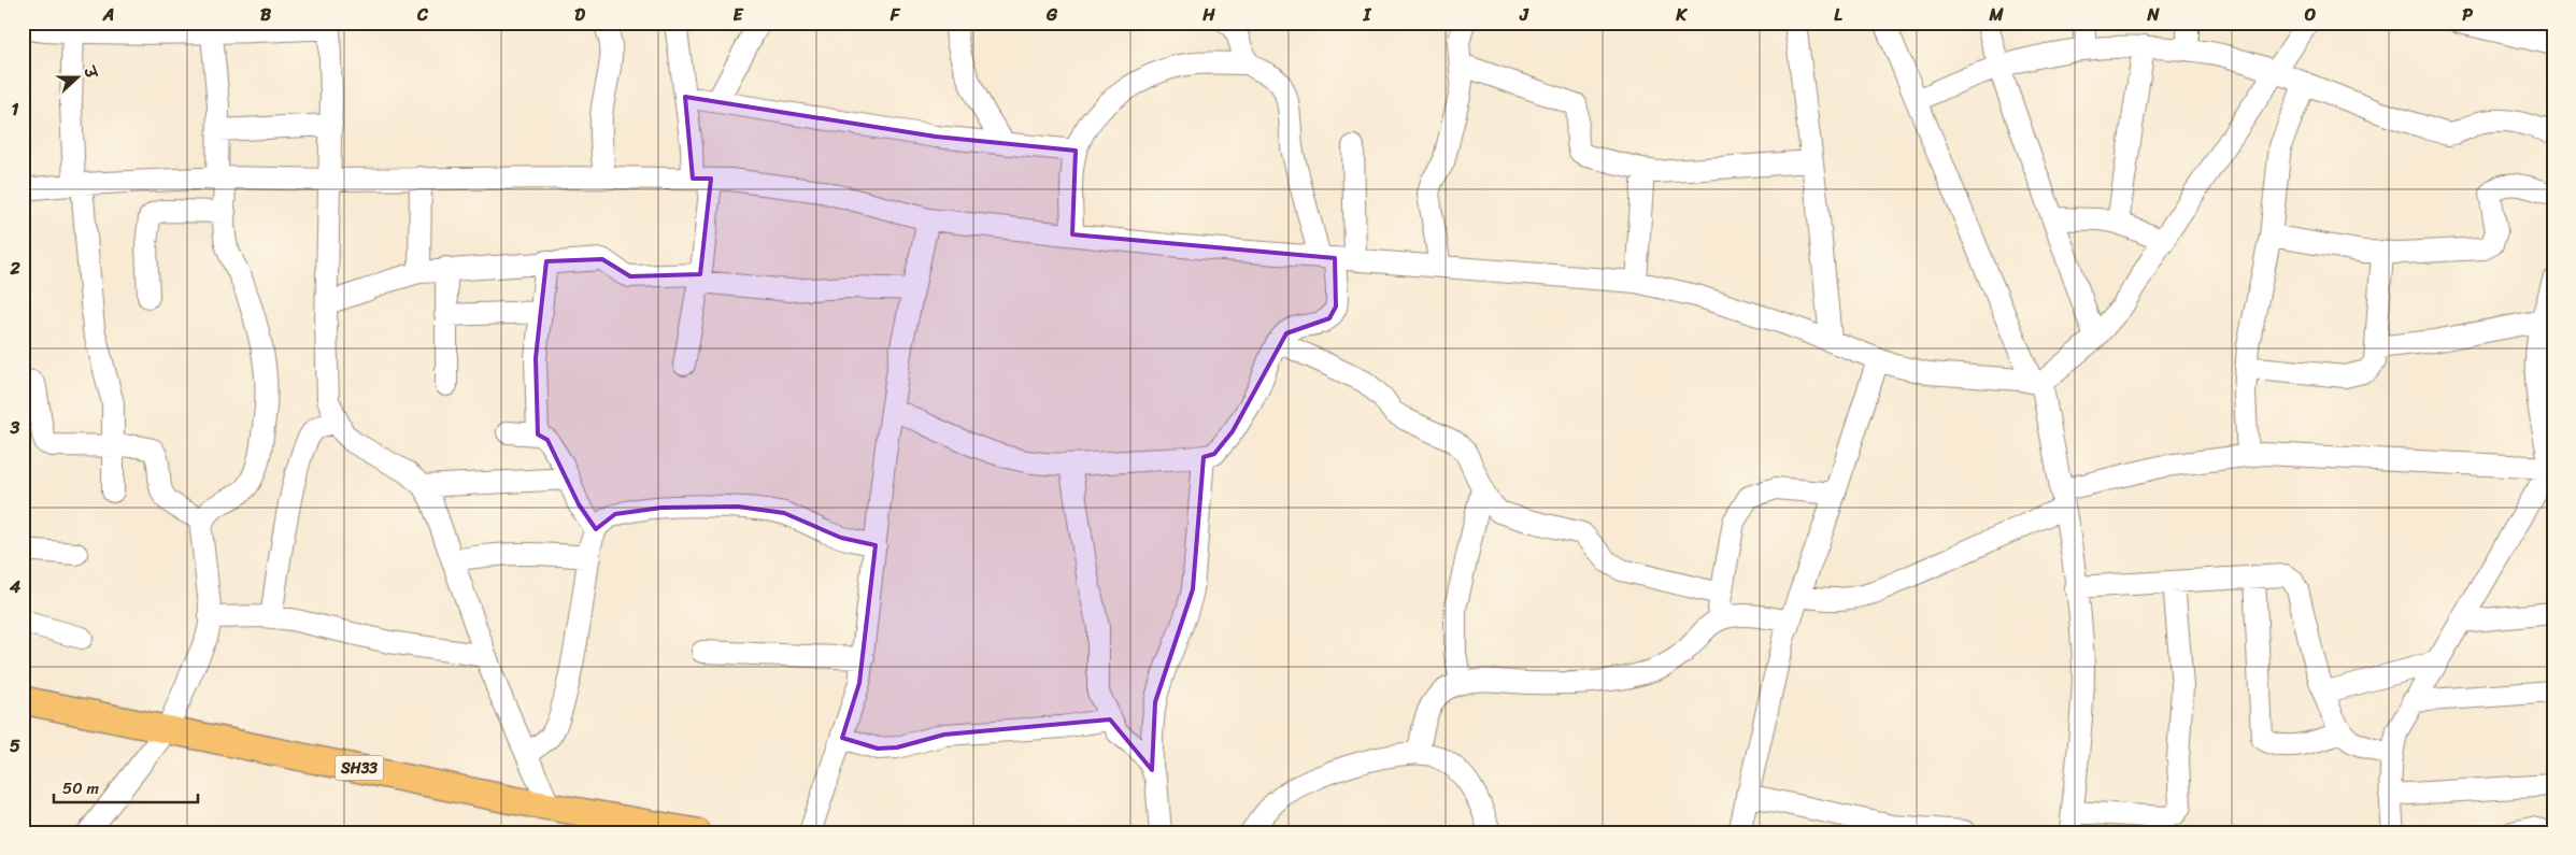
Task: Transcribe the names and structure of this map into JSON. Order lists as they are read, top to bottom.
{
  "streets": {
    "main road": ["SH33"]
  },
  "scale_bar": "50 m",
  "north": "right",
  "grid": {
    "columns": [
      "A",
      "B",
      "C",
      "D",
      "E",
      "F",
      "G",
      "H",
      "I",
      "J",
      "K",
      "L",
      "M",
      "N",
      "O",
      "P"
    ],
    "rows": [
      "1",
      "2",
      "3",
      "4",
      "5"
    ]
  }
}
